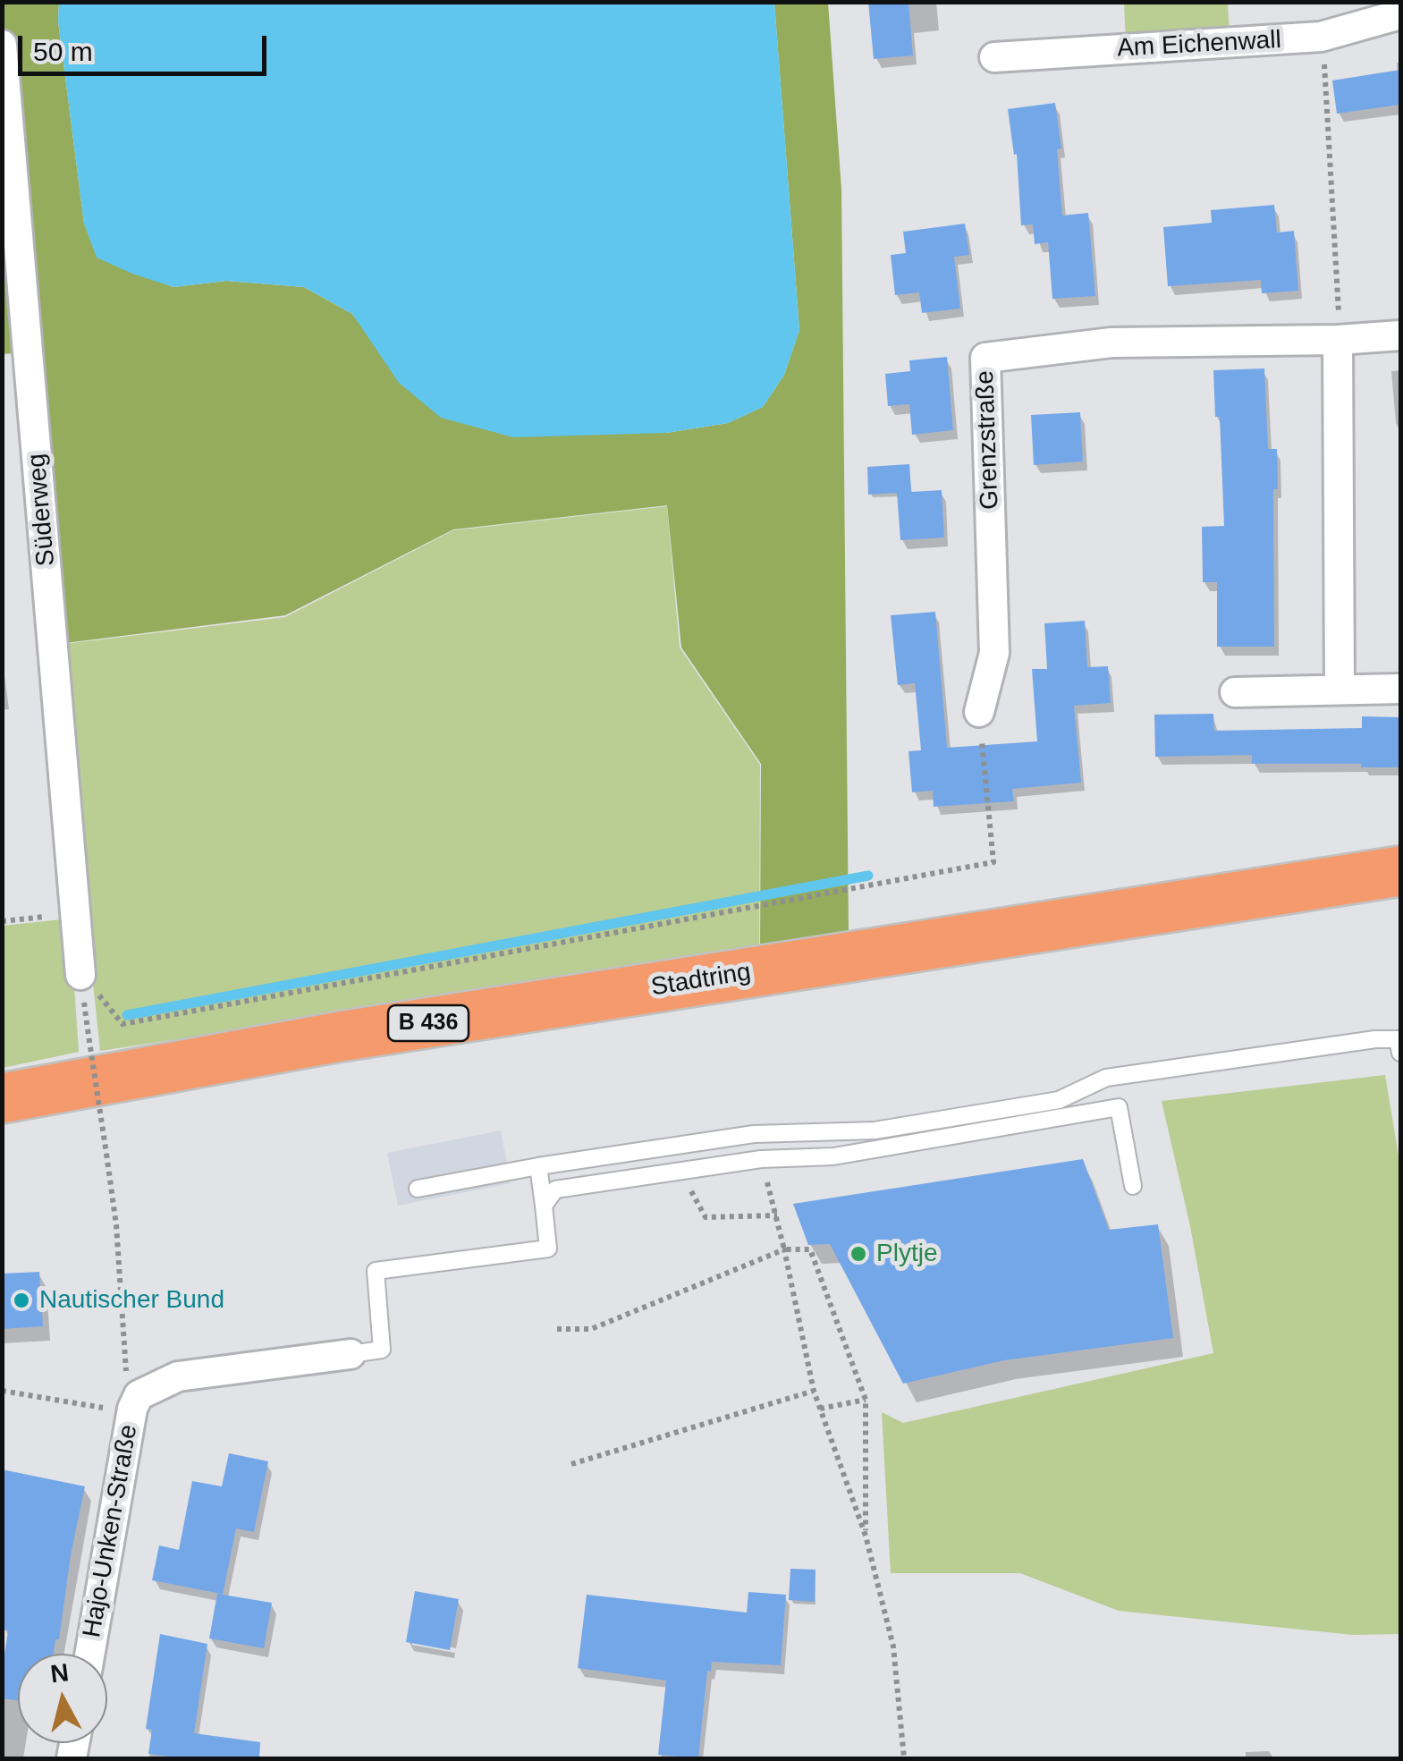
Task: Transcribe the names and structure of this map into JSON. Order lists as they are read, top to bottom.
{
  "streets": {
    "highway": ["Stadtring", "B 436"],
    "street": [
      "Am Eichenwall",
      "Grenzstraße",
      "Süderweg",
      "Hajo-Unken-Straße"
    ]
  },
  "places": ["Plytje", "Nautischer Bund"],
  "scale_bar": "50 m",
  "north": "top"
}
